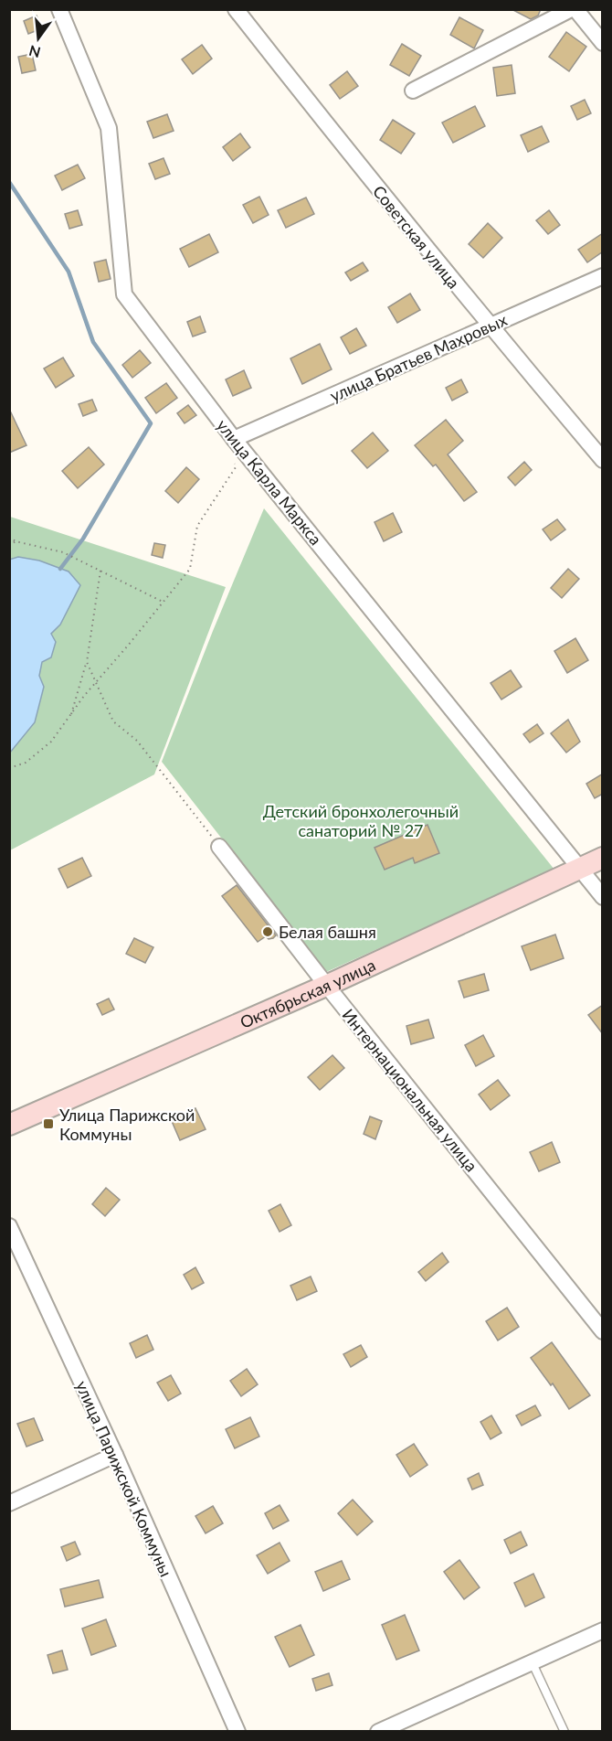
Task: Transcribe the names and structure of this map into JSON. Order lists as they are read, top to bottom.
{
  "streets": {
    "main road": ["Октябрьская улица"],
    "street": [
      "Советская улица",
      "улица Братьев Махровых",
      "улица Карла Маркса",
      "Интернациональная улица",
      "улица Парижской Коммуны"
    ]
  },
  "crossings": [
    ["Советская улица", "улица Братьев Махровых"],
    ["улица Братьев Махровых", "улица Карла Маркса"],
    ["улица Карла Маркса", "Октябрьская улица"],
    ["Октябрьская улица", "Интернациональная улица"]
  ],
  "parks": ["Детский бронхолегочный санаторий № 27"],
  "places": {
    "other": ["Белая башня"],
    "transit": ["Улица Парижской Коммуны"]
  },
  "north": "bottom"
}
